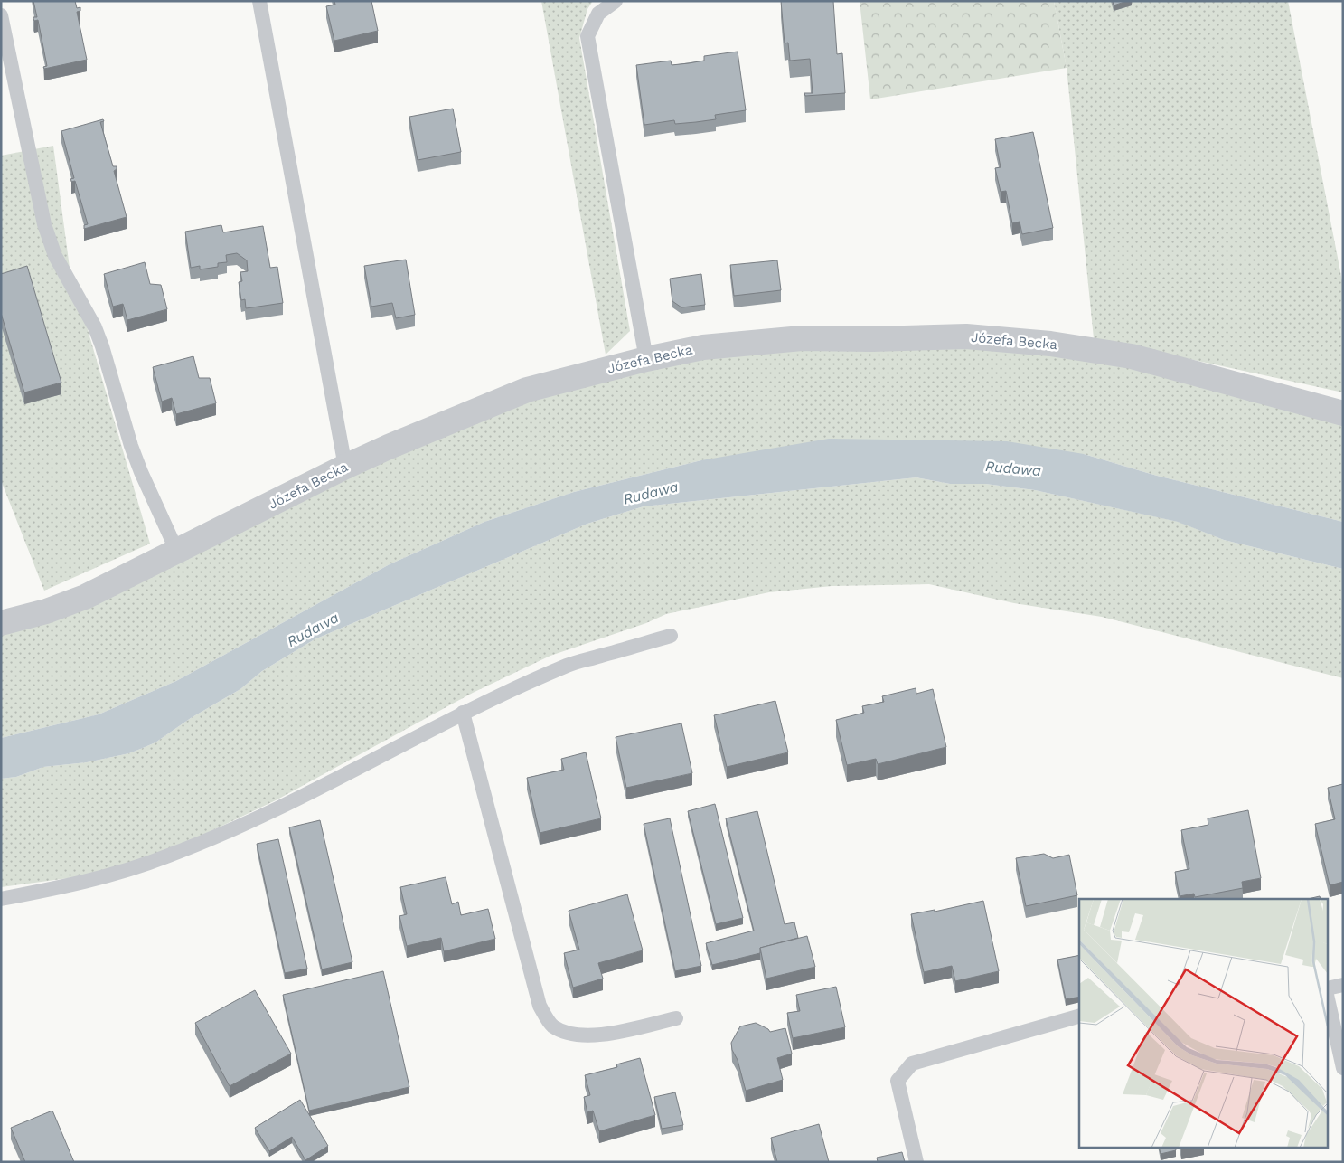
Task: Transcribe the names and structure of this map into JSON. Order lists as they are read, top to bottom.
{
  "streets": {
    "street": ["Józefa Becka"]
  },
  "water": ["Rudawa"]
}
